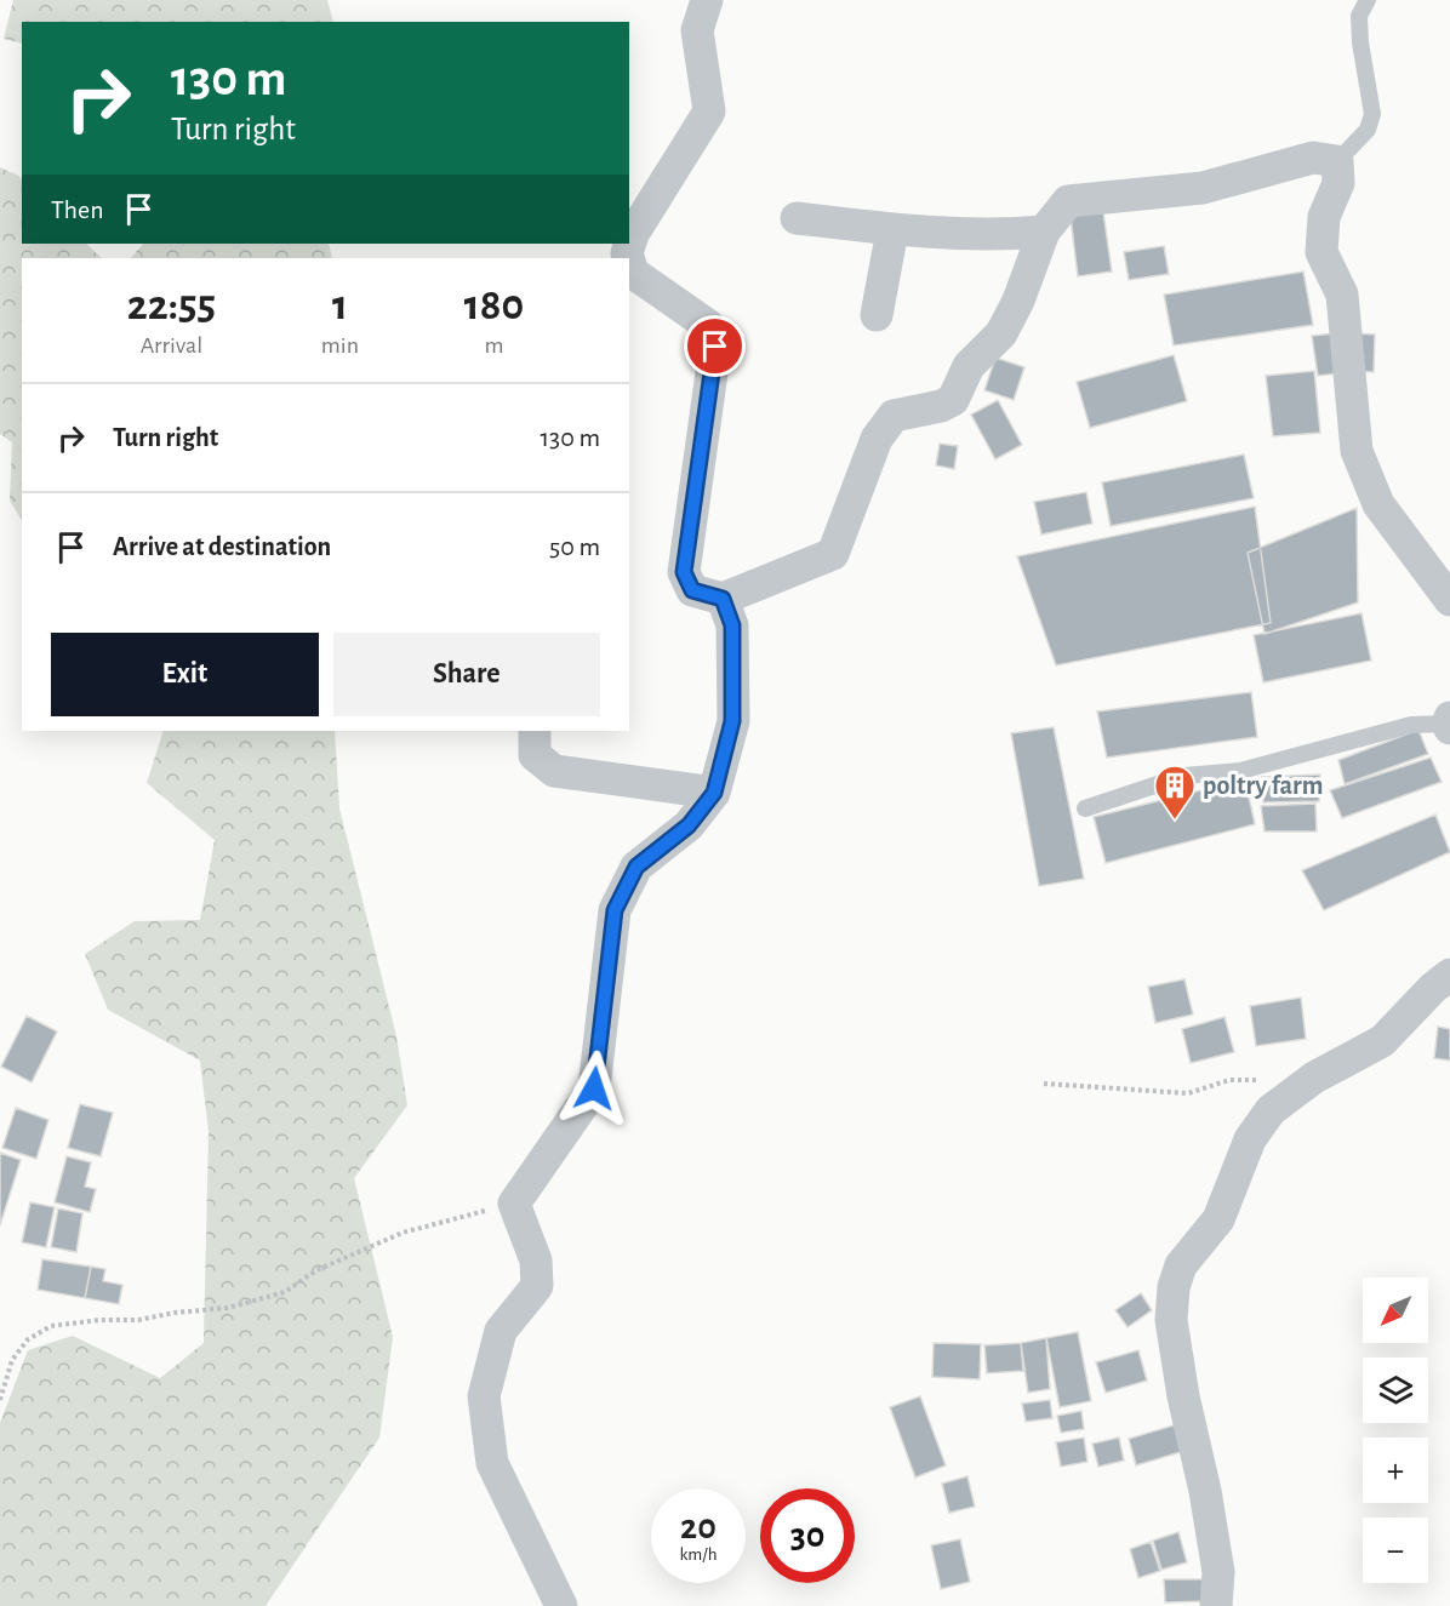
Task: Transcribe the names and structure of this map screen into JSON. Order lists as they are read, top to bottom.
{
  "places": {
    "building": ["poltry farm"]
  },
  "north": "bottom left",
  "page": {
    "turn": ["130 m", "Turn right"],
    "then": "Then",
    "eta": [
      "22:55",
      "Arrival",
      "1",
      "min",
      "180",
      "m"
    ],
    "list": [
      {
        "name": "Turn right",
        "value": "130 m"
      },
      {
        "name": "Arrive at destination",
        "value": "50 m"
      }
    ],
    "buttons": ["Exit", "Share"],
    "map_buttons": ["+", "−"],
    "speed": "20 km/h",
    "limit": "30"
  }
}
